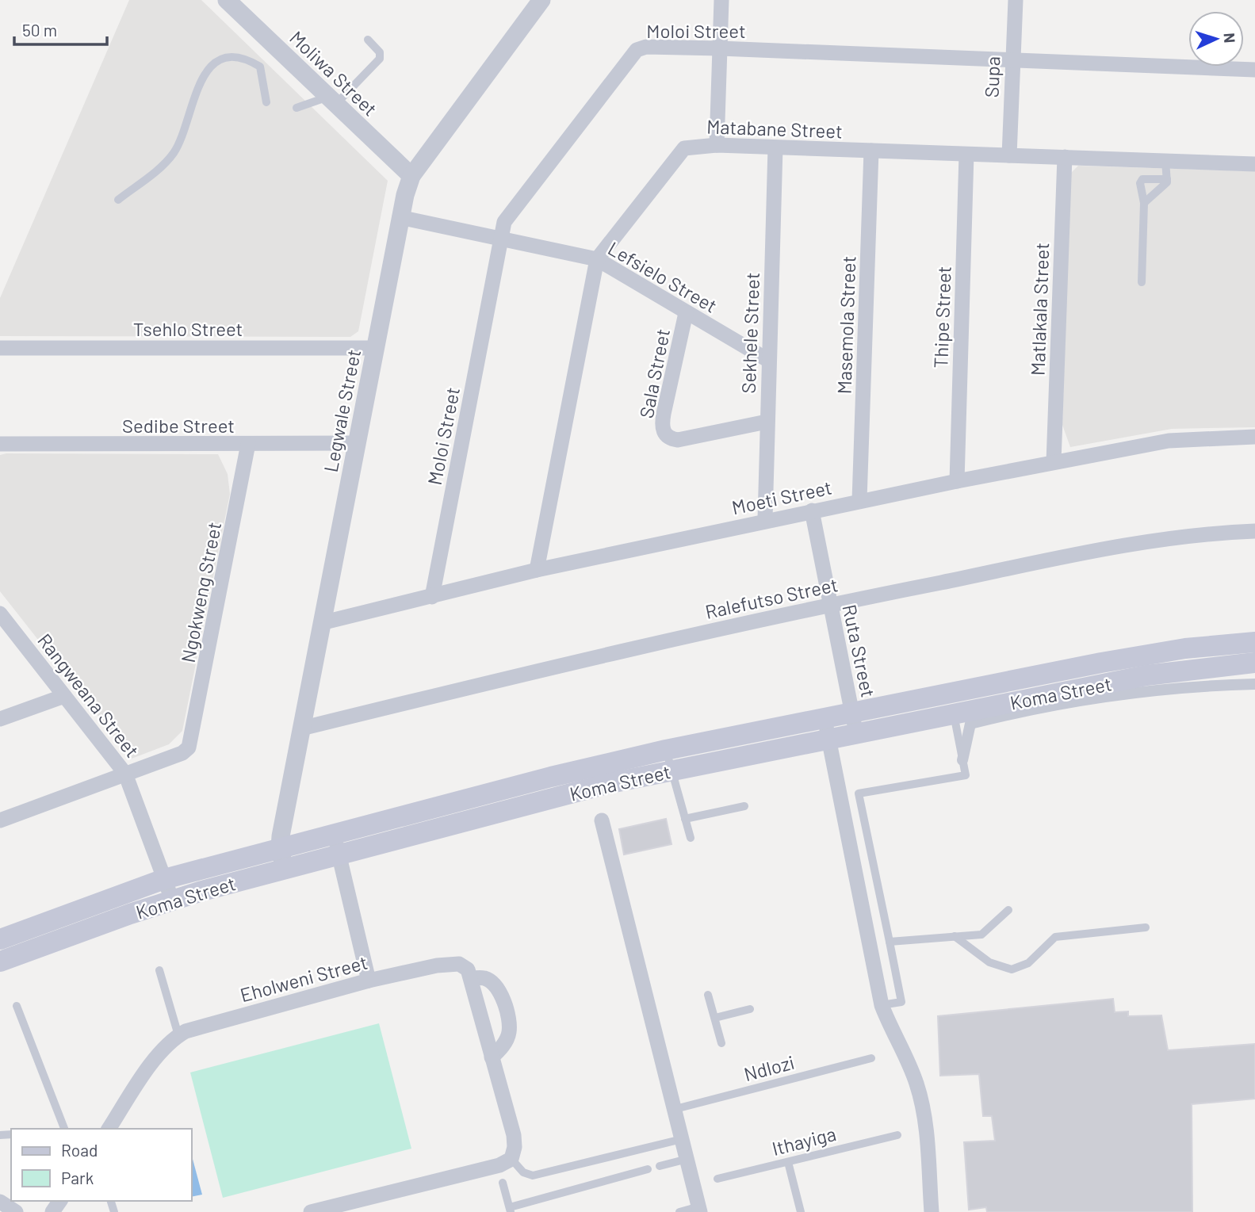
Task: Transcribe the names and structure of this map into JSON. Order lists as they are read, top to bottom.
{
  "streets": {
    "main road": ["Koma Street"],
    "street": [
      "Moloi Street",
      "Moliwa Street",
      "Supa",
      "Matabane Street",
      "Lefsielo Street",
      "Matlakala Street",
      "Thipe Street",
      "Masemola Street",
      "Tsehlo Street",
      "Sekhele Street",
      "Sala Street",
      "Legwale Street",
      "Sedibe Street",
      "Moeti Street",
      "Ngokweng Street",
      "Ralefutso Street",
      "Ruta Street",
      "Rangweana Street",
      "Eholweni Street"
    ],
    "lane": ["Ndlozi", "Ithayiga"]
  },
  "crossings": [
    ["Moloi Street", "Supa"],
    ["Moloi Street", "Lefsielo Street"],
    ["Moloi Street", "Moeti Street"],
    ["Moliwa Street", "Legwale Street"],
    ["Supa", "Matabane Street"],
    ["Matabane Street", "Lefsielo Street"],
    ["Matabane Street", "Matlakala Street"],
    ["Matabane Street", "Thipe Street"],
    ["Matabane Street", "Masemola Street"],
    ["Matabane Street", "Sekhele Street"],
    ["Matabane Street", "Moeti Street"],
    ["Lefsielo Street", "Sekhele Street"],
    ["Lefsielo Street", "Sala Street"],
    ["Lefsielo Street", "Legwale Street"],
    ["Matlakala Street", "Moeti Street"],
    ["Thipe Street", "Moeti Street"],
    ["Masemola Street", "Moeti Street"],
    ["Tsehlo Street", "Legwale Street"],
    ["Sekhele Street", "Sala Street"],
    ["Sekhele Street", "Moeti Street"],
    ["Legwale Street", "Sedibe Street"],
    ["Legwale Street", "Moeti Street"],
    ["Legwale Street", "Ralefutso Street"],
    ["Legwale Street", "Koma Street"],
    ["Sedibe Street", "Ngokweng Street"],
    ["Moeti Street", "Ruta Street"],
    ["Ngokweng Street", "Rangweana Street"],
    ["Ralefutso Street", "Ruta Street"],
    ["Ruta Street", "Koma Street"],
    ["Koma Street", "Rangweana Street"]
  ],
  "legend": ["Road", "Park"],
  "scale_bar": "50 m",
  "north": "right"
}
